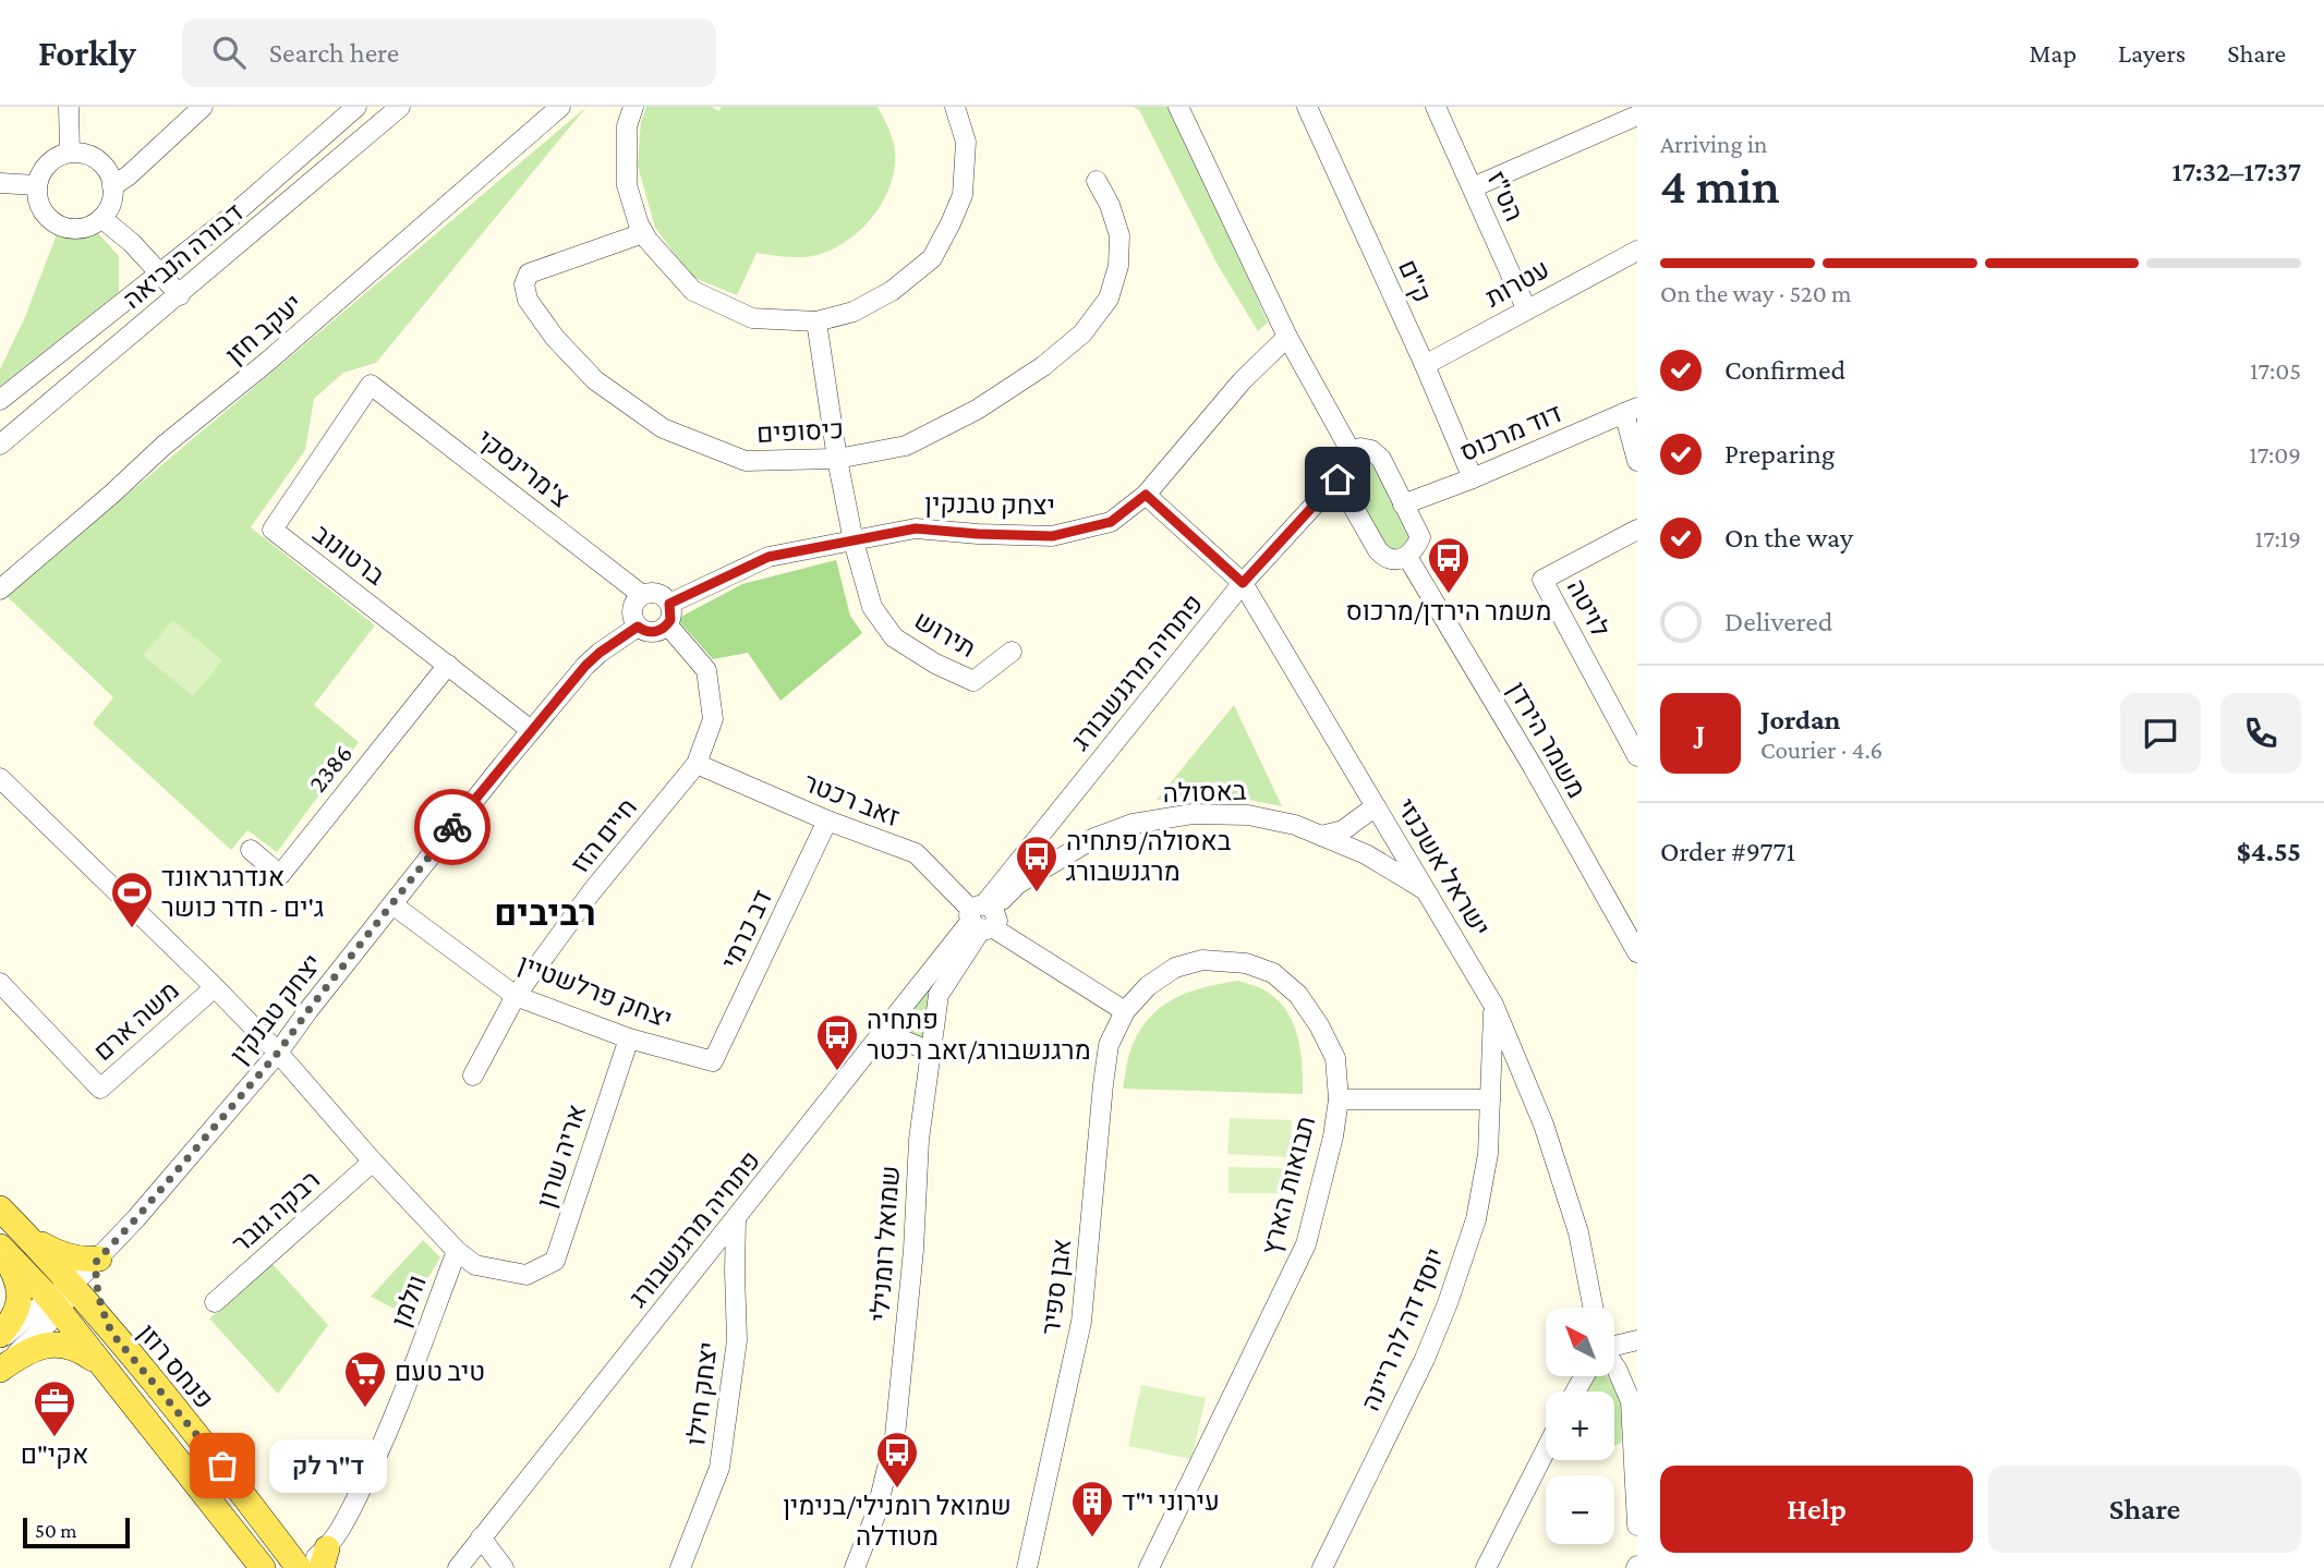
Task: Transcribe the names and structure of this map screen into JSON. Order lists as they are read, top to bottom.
{
  "streets": {
    "main road": ["פנחס רוזן"],
    "street": [
      "הט\"ז",
      "דבורה הנביאה",
      "ק\"ם",
      "עטרות",
      "יעקב חזן",
      "כיסופים",
      "דוד מרכוס",
      "צ'מרינסקי",
      "יצחק טבנקין",
      "ברטונוב",
      "לויטה",
      "תירוש",
      "פתחיה מרגנשבורג",
      "משמר הירדן",
      "2386",
      "באסולה",
      "זאב רכטר",
      "חיים הזז",
      "ישראל אשכנזי",
      "דב כרמי",
      "יצחק פרלשטיין",
      "משה ארם",
      "אריה שרון",
      "תבואות הארץ",
      "רבקה גובר",
      "שמואל רומנילי",
      "אבן ספיר",
      "וולמן",
      "יוסף דה לה ריינה",
      "יצחק חילו"
    ]
  },
  "crossings": [
    ["הט\"ז", "עטרות"],
    ["ק\"ם", "עטרות"],
    ["ק\"ם", "דוד מרכוס"],
    ["כיסופים", "תירוש"],
    ["צ'מרינסקי", "יצחק טבנקין"],
    ["צ'מרינסקי", "ברטונוב"],
    ["צ'מרינסקי", "חיים הזז"],
    ["יצחק טבנקין", "ברטונוב"],
    ["יצחק טבנקין", "תירוש"],
    ["יצחק טבנקין", "חיים הזז"],
    ["יצחק טבנקין", "ישראל אשכנזי"],
    ["יצחק טבנקין", "יצחק פרלשטיין"],
    ["יצחק טבנקין", "וולמן"],
    ["יצחק טבנקין", "פנחס רוזן"],
    ["ברטונוב", "2386"],
    ["פתחיה מרגנשבורג", "באסולה"],
    ["פתחיה מרגנשבורג", "זאב רכטר"],
    ["פתחיה מרגנשבורג", "ישראל אשכנזי"],
    ["פתחיה מרגנשבורג", "שמואל רומנילי"],
    ["פתחיה מרגנשבורג", "יצחק חילו"],
    ["באסולה", "זאב רכטר"],
    ["באסולה", "ישראל אשכנזי"],
    ["באסולה", "שמואל רומנילי"],
    ["זאב רכטר", "חיים הזז"],
    ["זאב רכטר", "דב כרמי"],
    ["זאב רכטר", "תבואות הארץ"],
    ["זאב רכטר", "שמואל רומנילי"],
    ["זאב רכטר", "אבן ספיר"],
    ["חיים הזז", "יצחק פרלשטיין"],
    ["ישראל אשכנזי", "יוסף דה לה ריינה"],
    ["דב כרמי", "יצחק פרלשטיין"],
    ["יצחק פרלשטיין", "אריה שרון"],
    ["משה ארם", "וולמן"],
    ["אריה שרון", "וולמן"],
    ["תבואות הארץ", "אבן ספיר"],
    ["רבקה גובר", "וולמן"],
    ["וולמן", "פנחס רוזן"]
  ],
  "districts": ["רביבים"],
  "places": {
    "bus stop": [
      "משמר הירדן/מרכוס",
      "באסולה/פתחיה מרגנשבורג",
      "פתחיה מרגנשבורג/זאב רכטר",
      "שמואל רומנילי/בנימין מטודלה"
    ],
    "sports": ["אנדרגראונד ג'ים - חדר כושר"],
    "supermarket": ["טיב טעם"],
    "office": ["אקי\"ם"],
    "other": ["ד\"ר לק"],
    "building": ["עירוני י\"ד"]
  },
  "scale_bar": "50 m",
  "north": "top left",
  "page": {
    "header": "Forkly",
    "search": "Search here",
    "nav": ["Map", "Layers", "Share"],
    "heading": ["4 min", "Arriving in", "17:32–17:37"],
    "panel": [
      "Jordan",
      "Courier · 4.6",
      "Order #9771",
      "$4.55"
    ],
    "bar": "On the way · 520 m",
    "list": [
      ["Confirmed", "17:05"],
      ["Preparing", "17:09"],
      ["On the way", "17:19"],
      "Delivered"
    ],
    "round": "J",
    "map_buttons": ["+", "−"],
    "bubble": "ד\"ר לק",
    "buttons": ["Help", "Share"],
    "scale": "50 m"
  }
}
